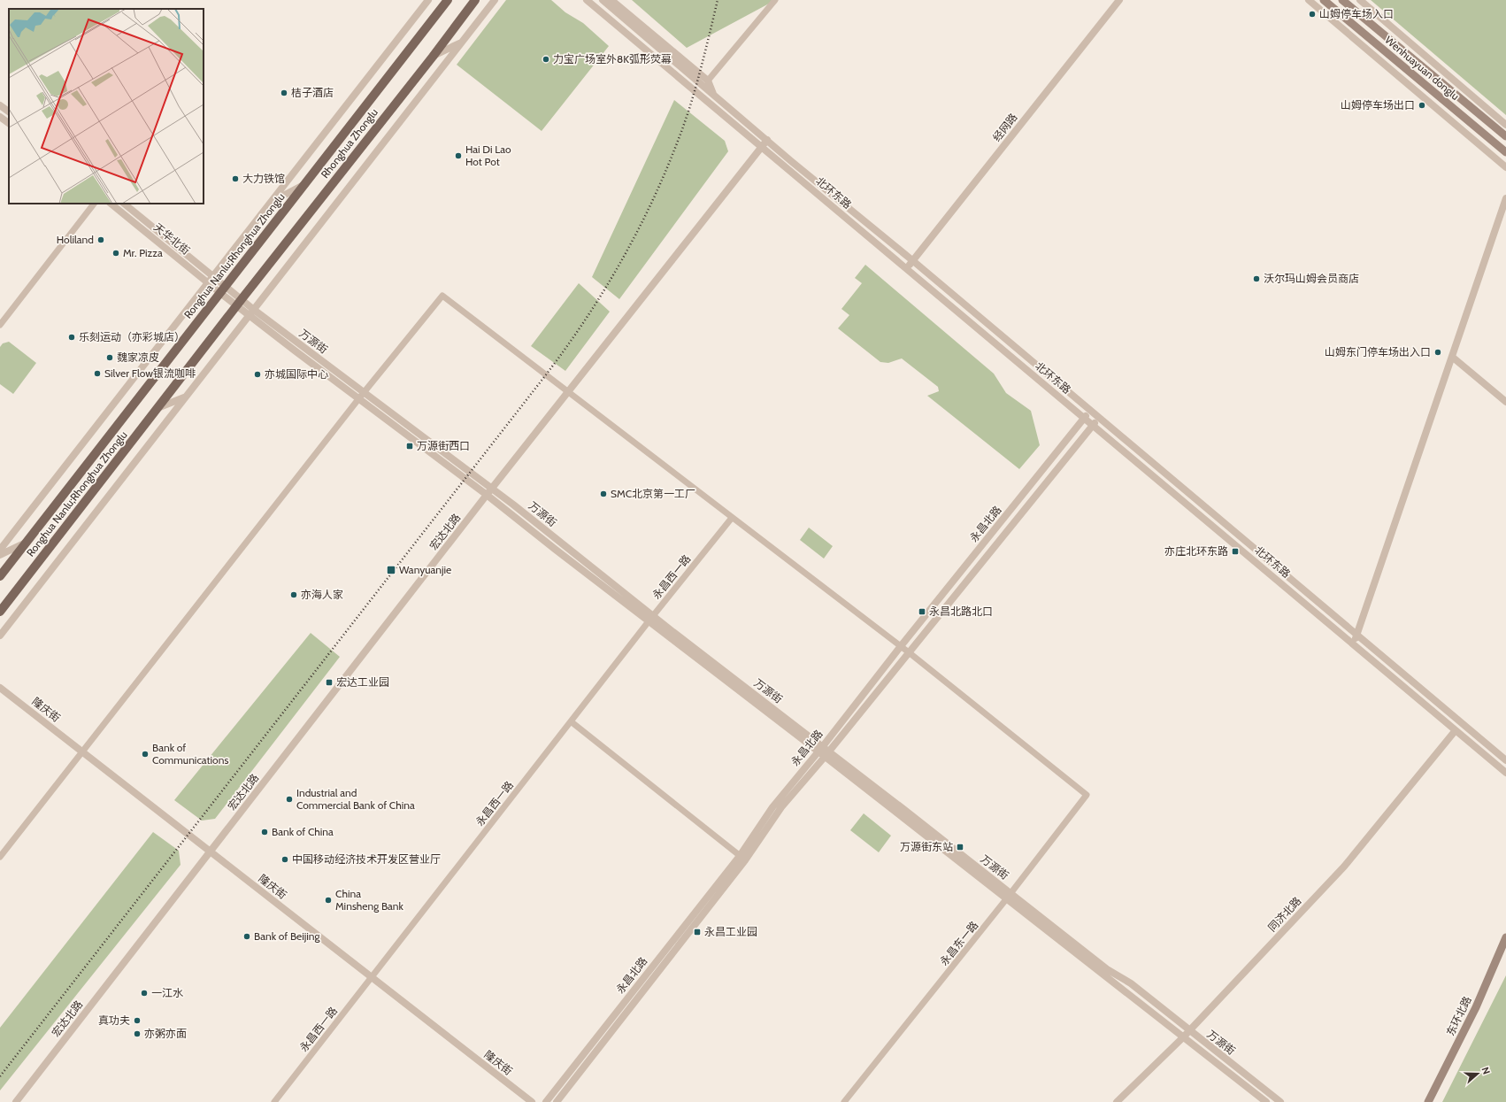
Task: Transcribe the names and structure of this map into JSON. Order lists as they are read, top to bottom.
{
  "streets": {
    "main road": [
      "Wenhuayuan donglu",
      "Rhonghua Zhonglu",
      "Ronghua Nanlu;Rhonghua Zhonglu",
      "东环北路"
    ],
    "street": [
      "经网路",
      "北环东路",
      "天华北街",
      "万源街",
      "永昌北路",
      "宏达北路",
      "永昌西一路",
      "隆庆街",
      "同济北路",
      "永昌东一路"
    ]
  },
  "crossings": [
    ["经网路", "北环东路"],
    ["Rhonghua Zhonglu", "Ronghua Nanlu;Rhonghua Zhonglu"],
    ["Rhonghua Zhonglu", "万源街"],
    ["北环东路", "永昌北路"],
    ["北环东路", "宏达北路"],
    ["北环东路", "同济北路"],
    ["天华北街", "Ronghua Nanlu;Rhonghua Zhonglu"],
    ["天华北街", "万源街"],
    ["Ronghua Nanlu;Rhonghua Zhonglu", "万源街"],
    ["万源街", "永昌北路"],
    ["万源街", "宏达北路"],
    ["万源街", "永昌西一路"],
    ["万源街", "同济北路"],
    ["万源街", "永昌东一路"],
    ["永昌北路", "永昌东一路"],
    ["宏达北路", "隆庆街"],
    ["永昌西一路", "隆庆街"]
  ],
  "places": {
    "other": [
      "山姆停车场入口",
      "力宝广场室外8K弧形荧幕",
      "桔子酒店",
      "山姆停车场出口",
      "Hai Di Lao Hot Pot",
      "大力铁馆",
      "Holiland",
      "Mr. Pizza",
      "沃尔玛山姆会员商店",
      "乐刻运动（亦彩城店）",
      "山姆东门停车场出入口",
      "魏家凉皮",
      "Silver Flow银流咖啡",
      "亦城国际中心",
      "SMC北京第一工厂",
      "亦海人家",
      "Bank of Communications",
      "Industrial and Commercial Bank of China",
      "Bank of China",
      "中国移动经济技术开发区营业厅",
      "China Minsheng Bank",
      "Bank of Beijing",
      "一江水",
      "真功夫",
      "亦粥亦面"
    ],
    "transit": [
      "万源街西口",
      "亦庄北环东路",
      "Wanyuanjie",
      "永昌北路北口",
      "宏达工业园",
      "万源街东站",
      "永昌工业园"
    ]
  },
  "north": "right"
}
